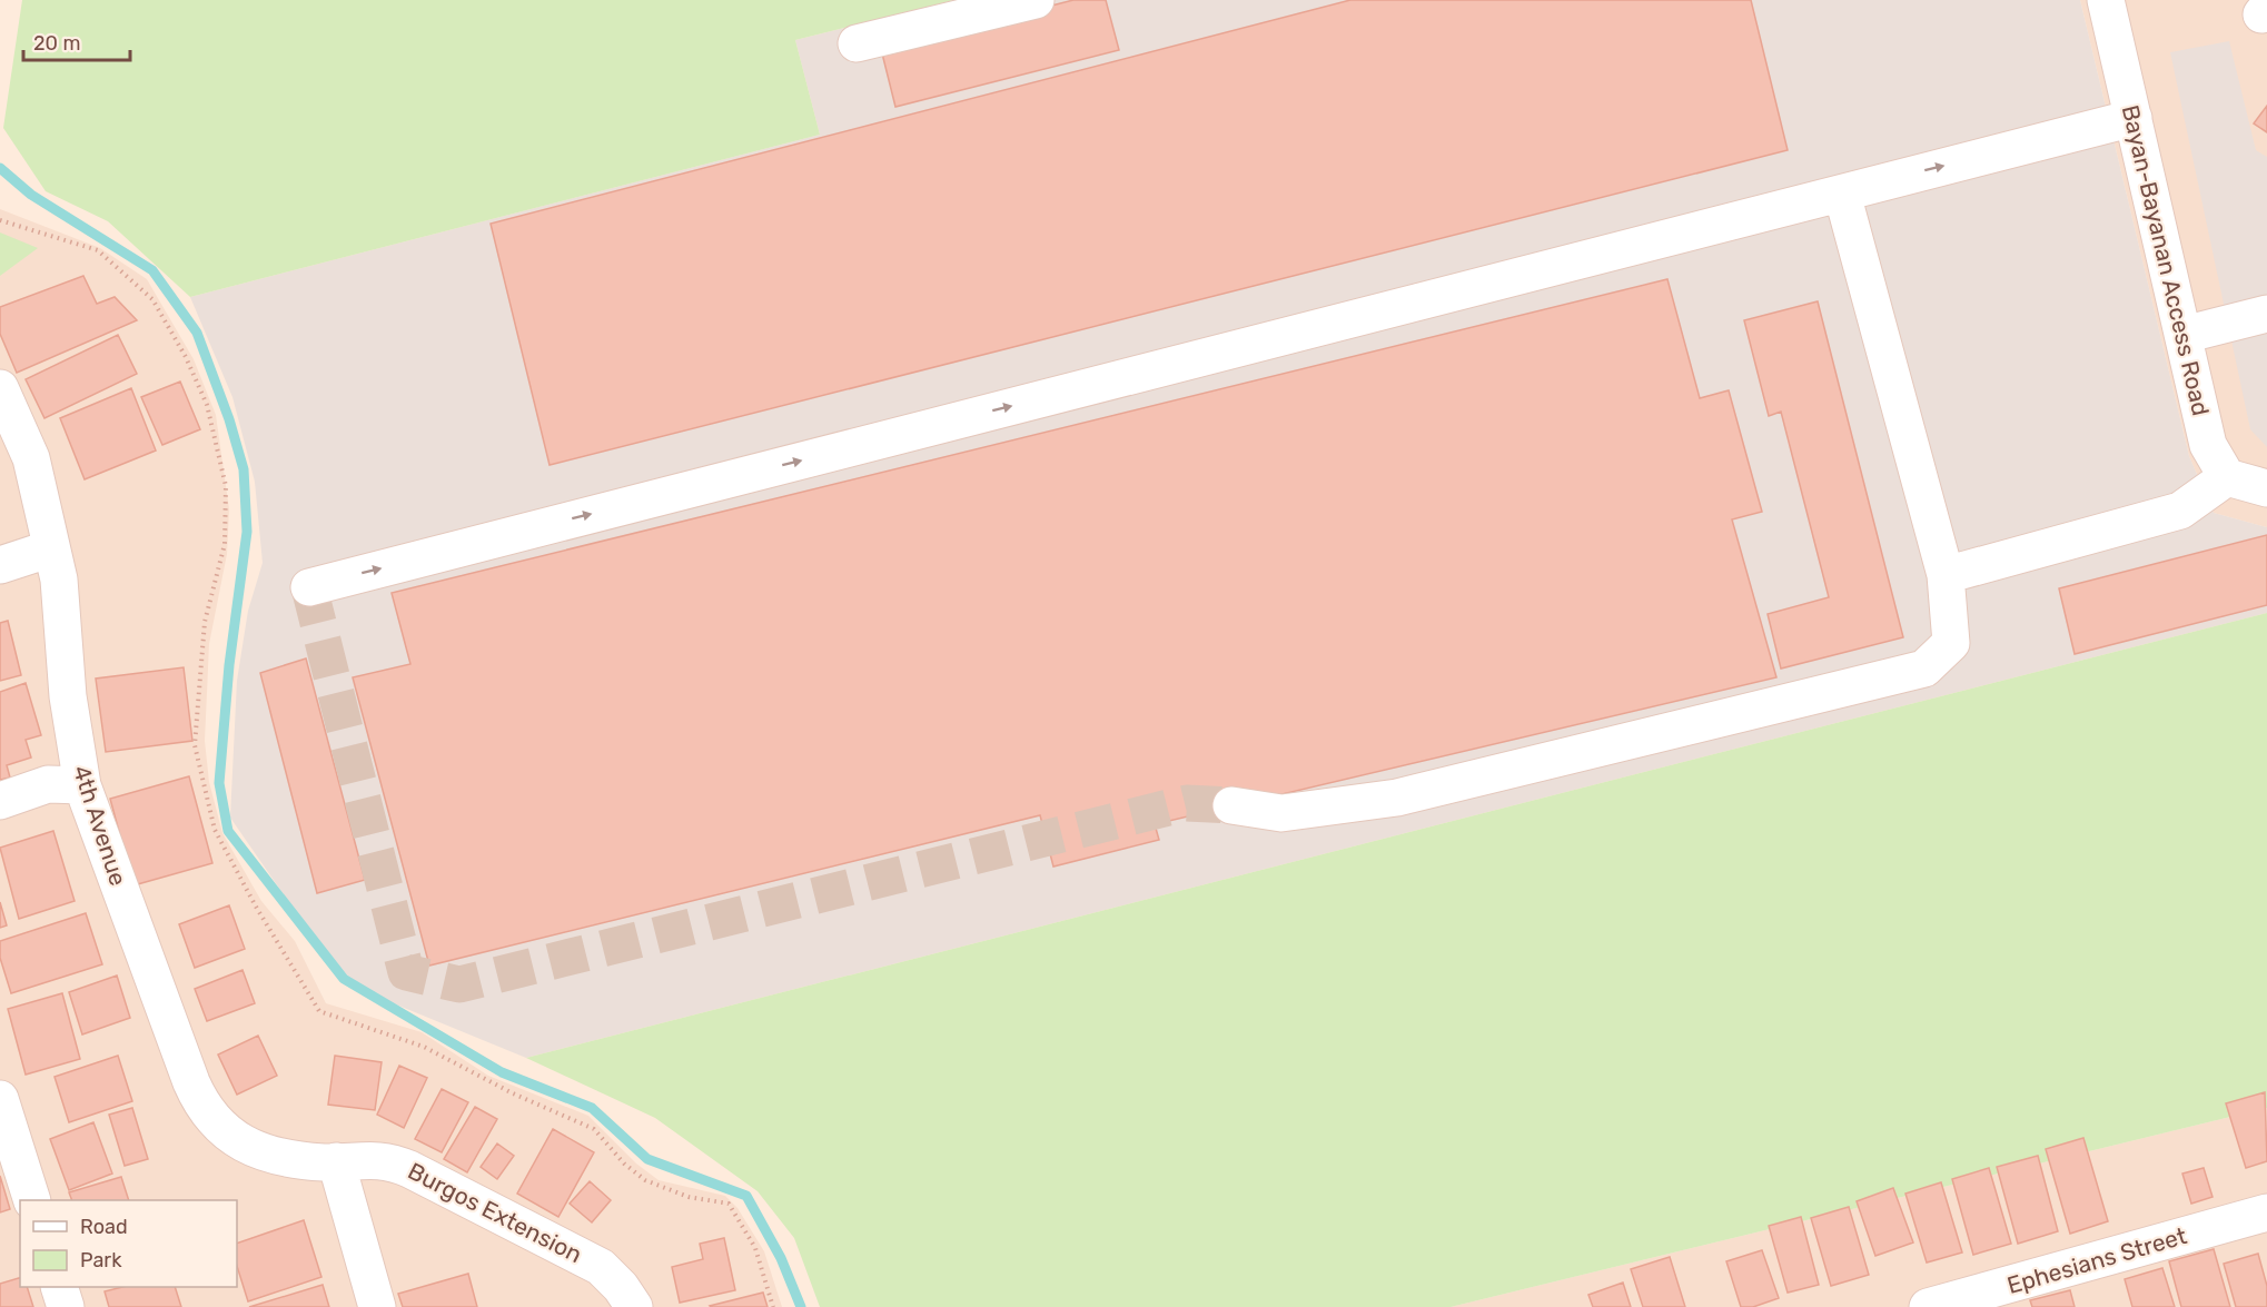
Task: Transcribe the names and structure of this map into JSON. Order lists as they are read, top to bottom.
{
  "streets": {
    "street": [
      "Bayan-Bayanan Access Road",
      "4th Avenue",
      "Burgos Extension",
      "Ephesians Street"
    ]
  },
  "crossings": [
    ["4th Avenue", "Burgos Extension"]
  ],
  "legend": ["Road", "Park"],
  "scale_bar": "20 m"
}
